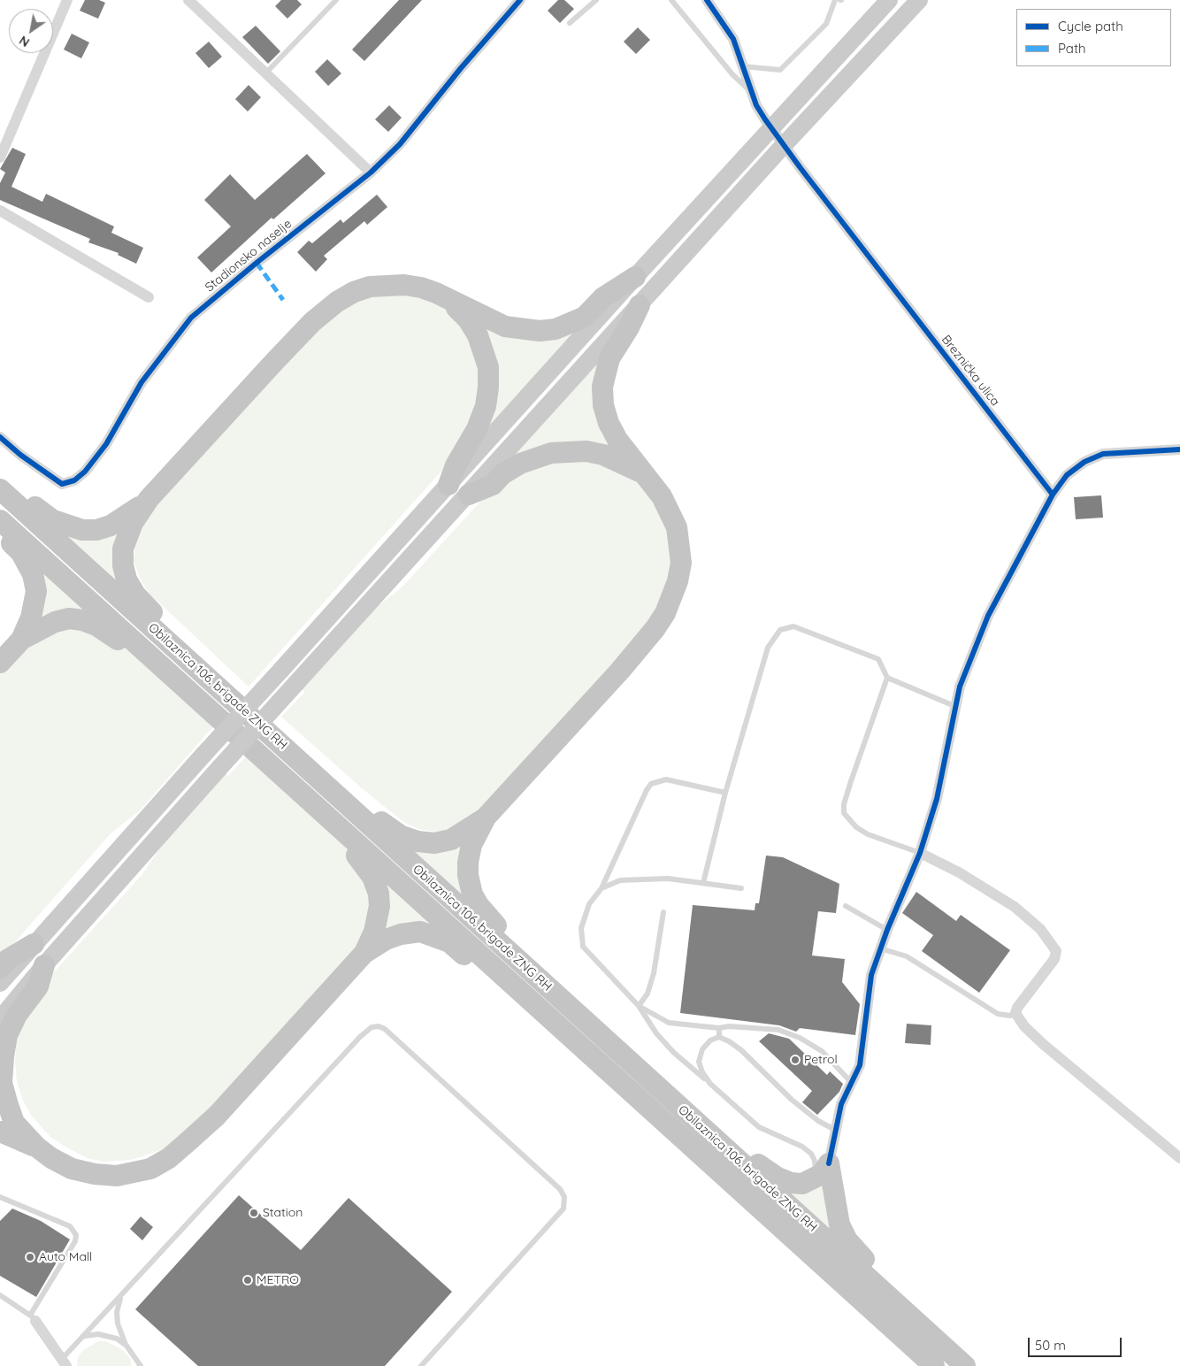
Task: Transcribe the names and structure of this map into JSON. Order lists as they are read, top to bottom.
{
  "streets": {
    "highway": ["Obilaznica 106. brigade ZNG RH"],
    "street": ["Stadionsko naselje", "Breznička ulica"]
  },
  "places": [
    "Petrol",
    "Station",
    "Auto Mall",
    "METRO"
  ],
  "legend": ["Cycle path", "Path"],
  "scale_bar": "50 m",
  "north": "bottom left"
}
